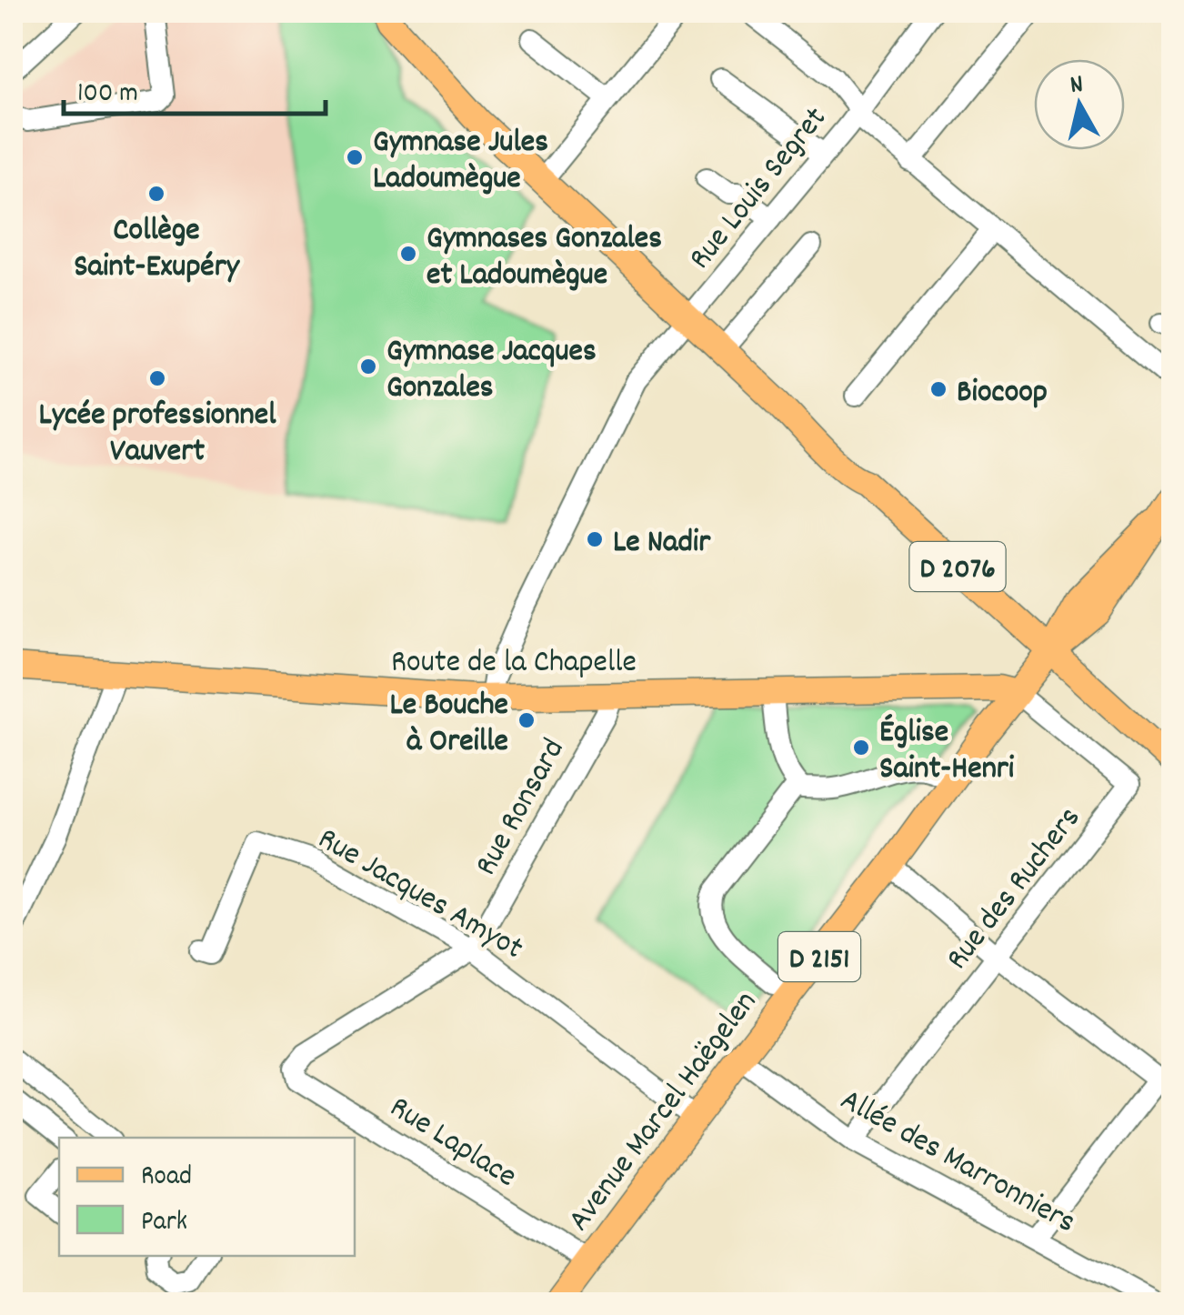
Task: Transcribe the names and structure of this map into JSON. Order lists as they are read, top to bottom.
{
  "streets": {
    "main road": [
      "D 2076",
      "Route de la Chapelle",
      "D 2151",
      "Avenue Marcel Haëgelen"
    ],
    "street": [
      "Rue Louis Segret",
      "Rue Ronsard",
      "Rue des Ruchers",
      "Rue Jacques Amyot",
      "Rue Laplace",
      "Allée des Marronniers"
    ]
  },
  "crossings": [
    ["Rue Louis Segret", "D 2076"],
    ["Rue Louis Segret", "Route de la Chapelle"],
    ["D 2076", "Avenue Marcel Haëgelen"],
    ["Route de la Chapelle", "Rue Ronsard"],
    ["Route de la Chapelle", "Rue des Ruchers"],
    ["Route de la Chapelle", "Avenue Marcel Haëgelen"],
    ["Rue Ronsard", "Rue Jacques Amyot"],
    ["Rue Ronsard", "Rue Laplace"],
    ["Rue des Ruchers", "Avenue Marcel Haëgelen"],
    ["Rue des Ruchers", "Allée des Marronniers"],
    ["Rue Jacques Amyot", "Avenue Marcel Haëgelen"],
    ["Avenue Marcel Haëgelen", "Rue Laplace"],
    ["Avenue Marcel Haëgelen", "Allée des Marronniers"]
  ],
  "places": [
    "Gymnase Jules Ladoumègue",
    "Collège Saint-Exupéry",
    "Gymnases Gonzales et Ladoumègue",
    "Gymnase Jacques Gonzales",
    "Lycée professionnel Vauvert",
    "Biocoop",
    "Le Nadir",
    "Le Bouche à Oreille",
    "Église Saint-Henri"
  ],
  "legend": ["Road", "Park"],
  "scale_bar": "100 m",
  "north": "top"
}
